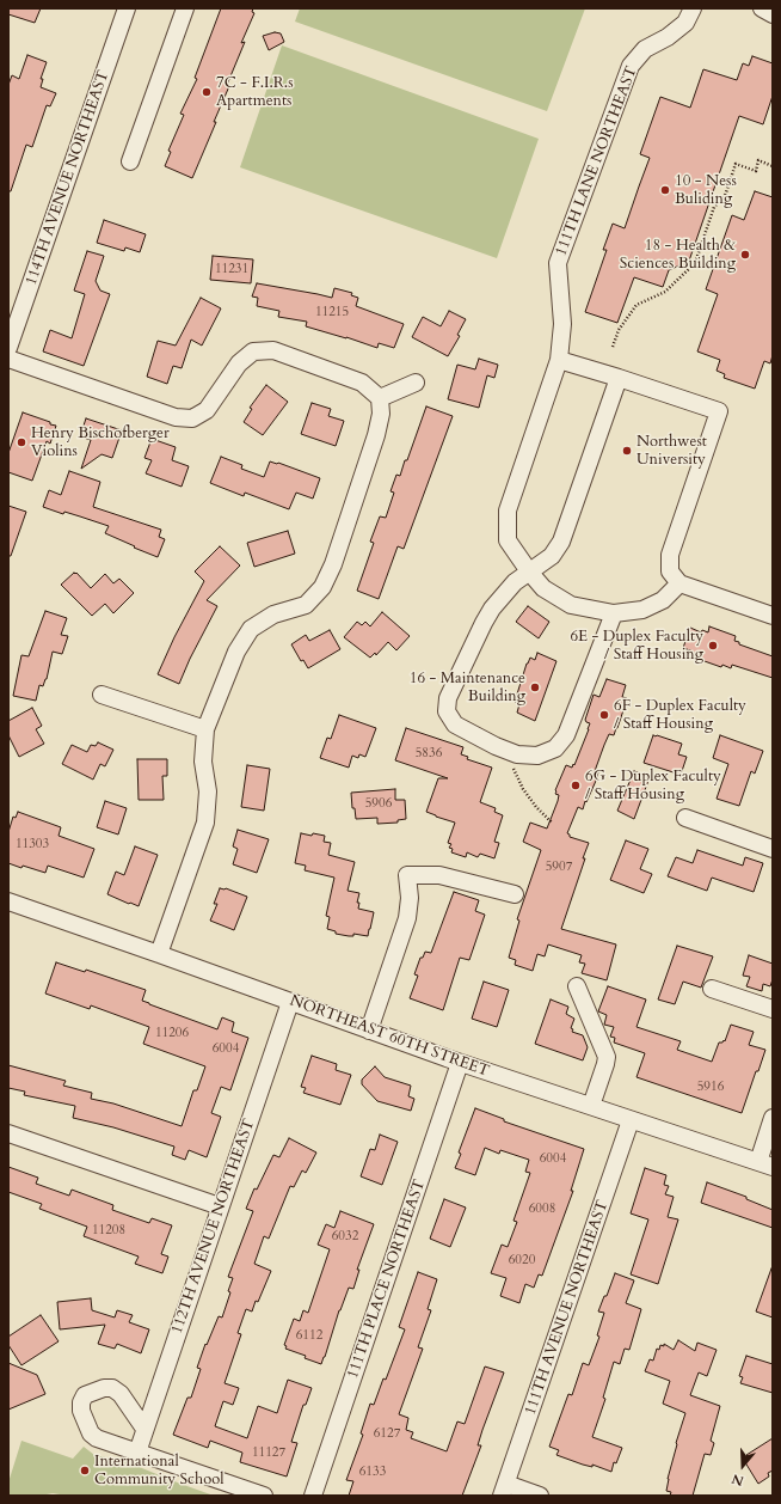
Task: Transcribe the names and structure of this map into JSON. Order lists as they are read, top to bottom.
{
  "streets": {
    "street": [
      "111TH LANE NORTHEAST",
      "114TH AVENUE NORTHEAST",
      "NORTHEAST 60TH STREET",
      "112TH AVENUE NORTHEAST",
      "111TH PLACE NORTHEAST",
      "111TH AVENUE NORTHEAST"
    ]
  },
  "crossings": [
    ["NORTHEAST 60TH STREET", "112TH AVENUE NORTHEAST"],
    ["NORTHEAST 60TH STREET", "111TH PLACE NORTHEAST"],
    ["NORTHEAST 60TH STREET", "111TH AVENUE NORTHEAST"]
  ],
  "places": [
    "7C - F.I.R.s Apartments",
    "10 - Ness Buliding",
    "18 - Health & Sciences Building",
    "Henry Bischofberger Violins",
    "Northwest University",
    "6E - Duplex Faculty / Staff Housing",
    "16 - Maintenance Building",
    "6F - Duplex Faculty / Staff Housing",
    "6G - Duplex Faculty / Staff Housing",
    "International Community School"
  ],
  "house_numbers": [
    "11231",
    "11215",
    "5836",
    "5906",
    "11303",
    "5907",
    "11206",
    "6004",
    "5916",
    "6004",
    "6008",
    "11208",
    "6032",
    "6020",
    "6112",
    "6127",
    "11127",
    "6133"
  ],
  "north": "bottom"
}
